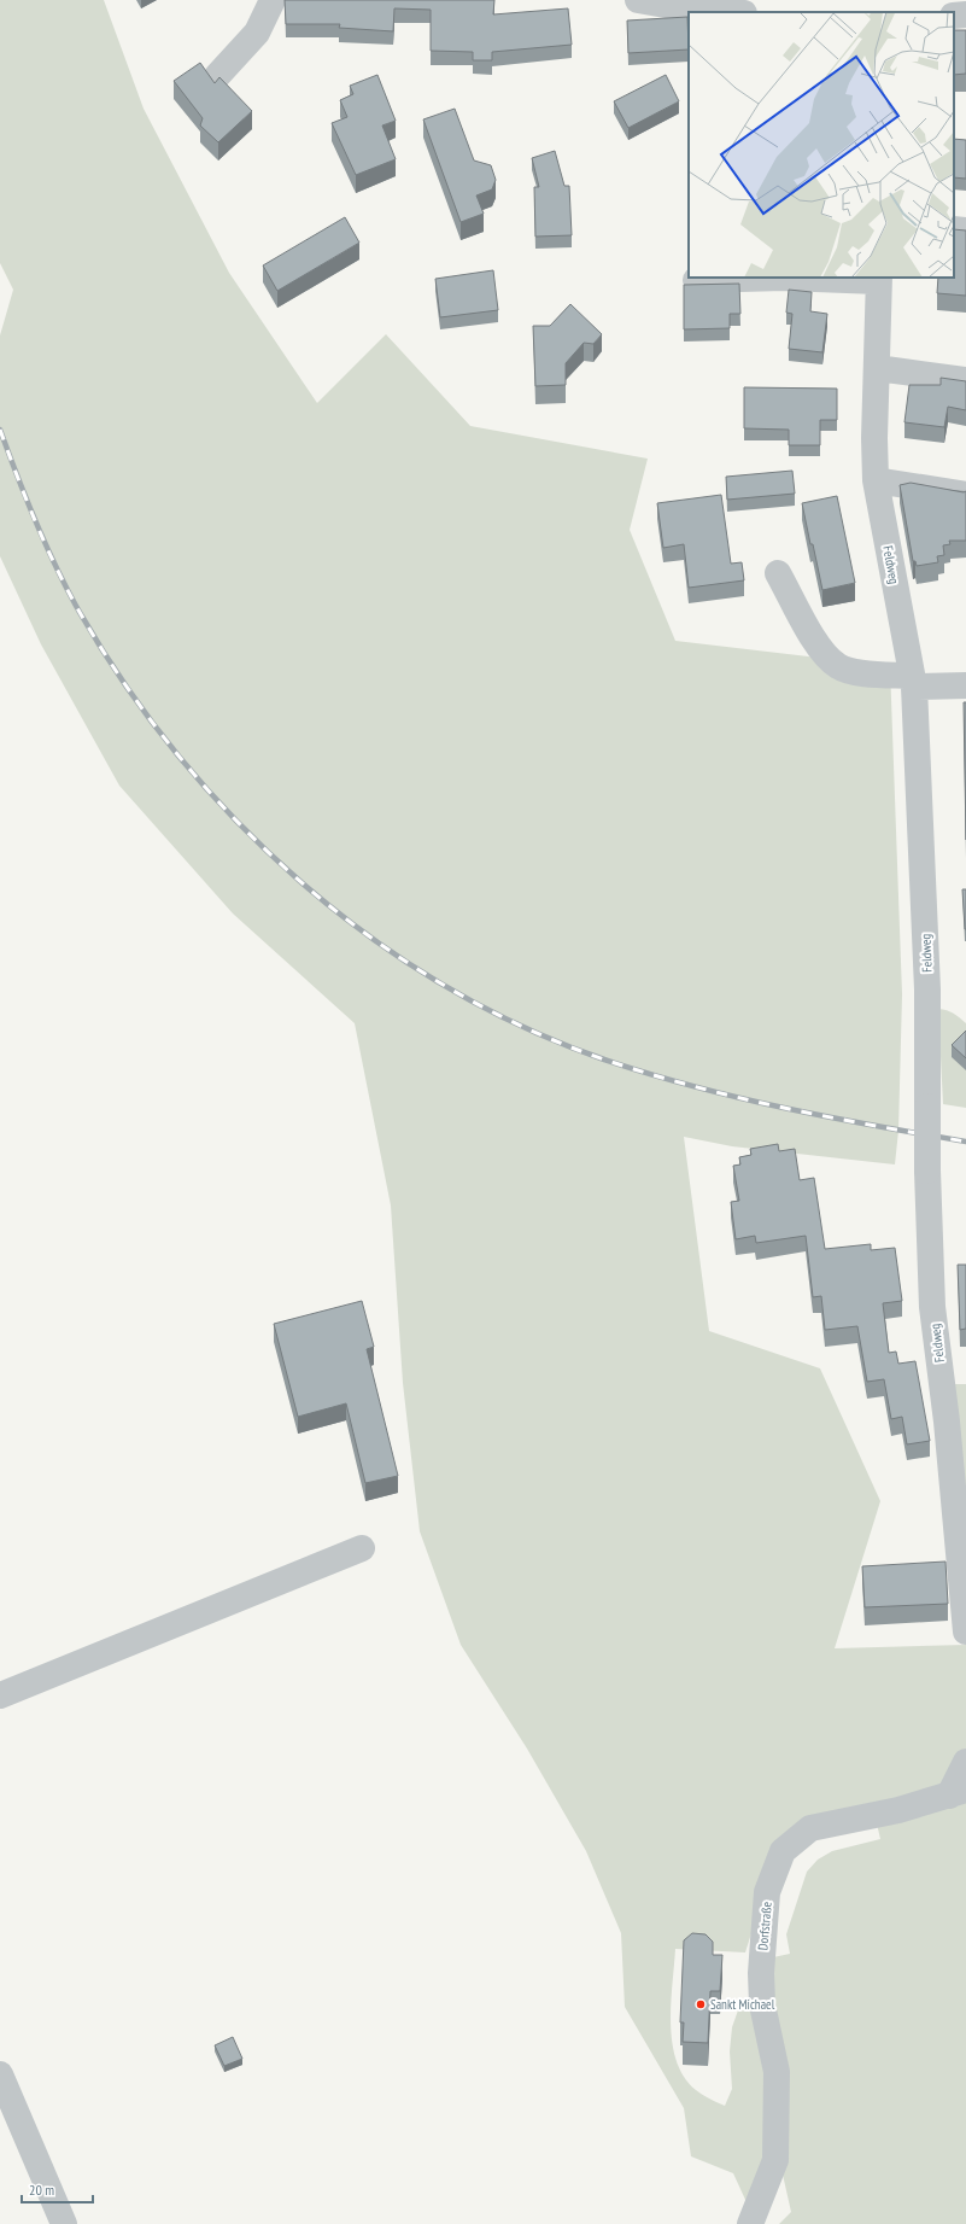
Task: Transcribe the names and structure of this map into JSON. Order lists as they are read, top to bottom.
{
  "streets": {
    "street": ["Feldweg", "Dorfstraße"]
  },
  "places": ["Sankt Michael"],
  "scale_bar": "20 m"
}
